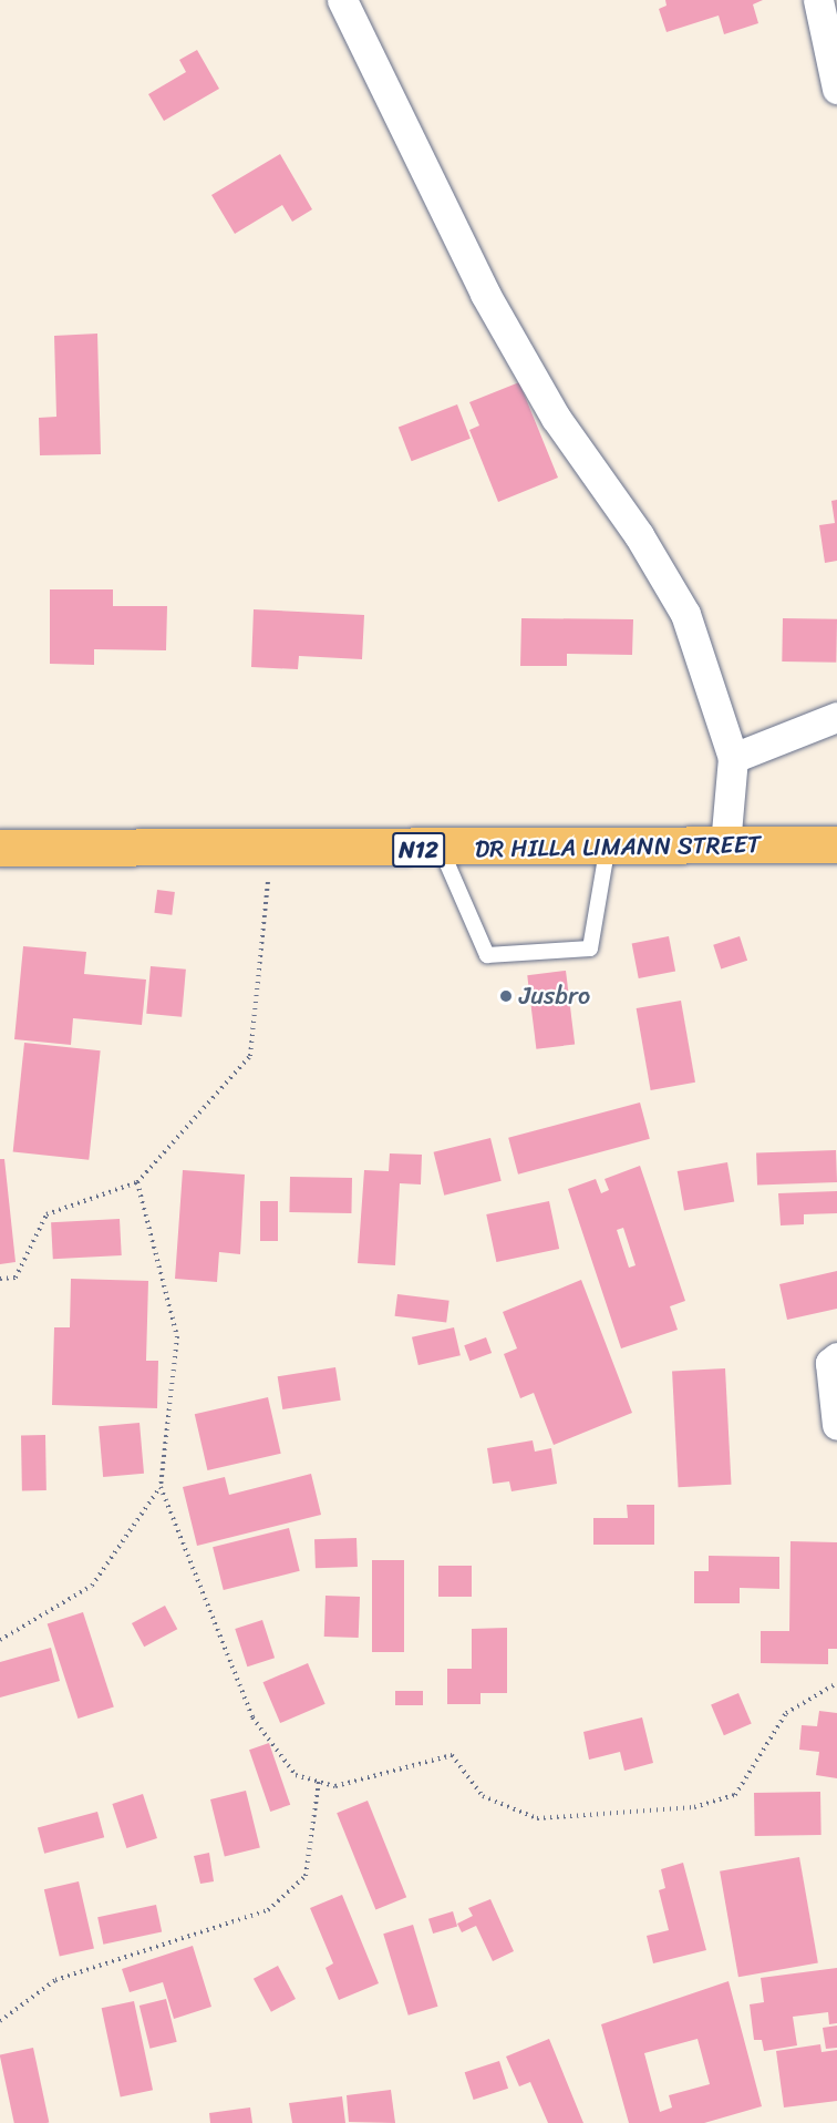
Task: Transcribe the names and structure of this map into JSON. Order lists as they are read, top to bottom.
{
  "streets": {
    "highway": ["DR HILLA LIMANN STREET", "N12"]
  },
  "places": ["Jusbro"]
}
